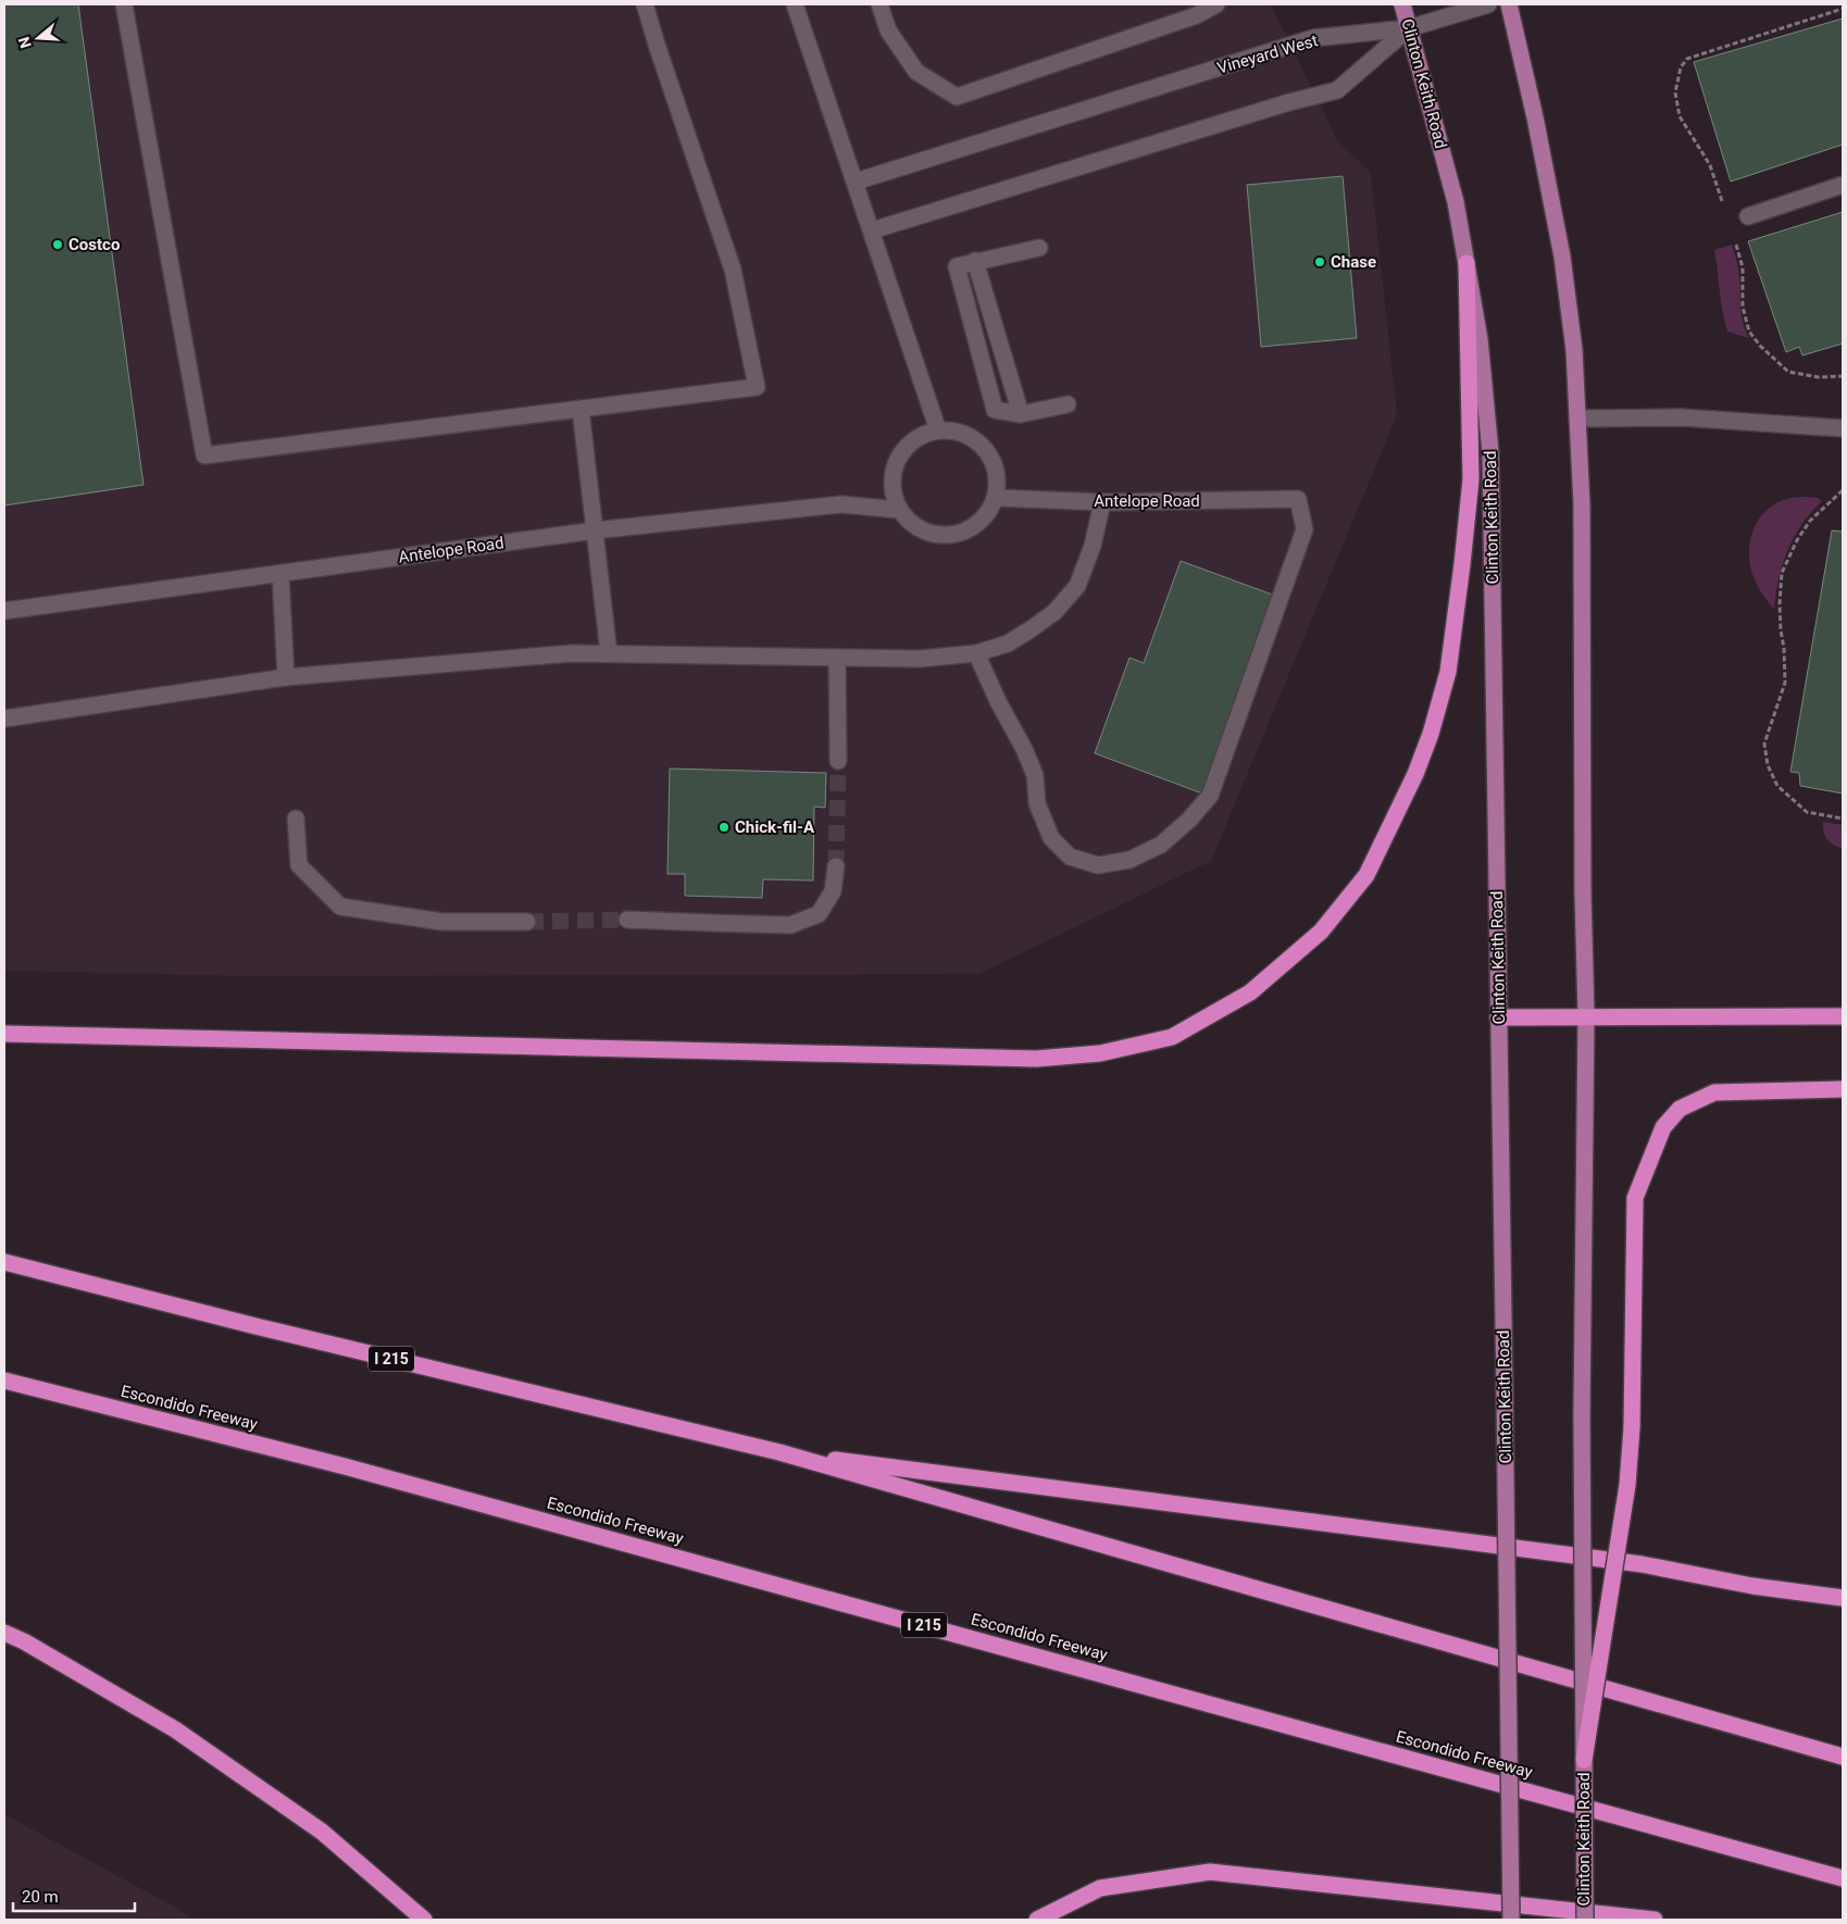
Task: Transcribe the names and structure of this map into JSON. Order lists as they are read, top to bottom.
{
  "streets": {
    "highway": ["I 215", "Escondido Freeway"],
    "main road": ["Clinton Keith Road"],
    "street": ["Vineyard West", "Antelope Road"]
  },
  "crossings": [
    ["Vineyard West", "Clinton Keith Road"]
  ],
  "places": ["Costco", "Chase", "Chick-fil-A"],
  "scale_bar": "20 m",
  "north": "left"
}
